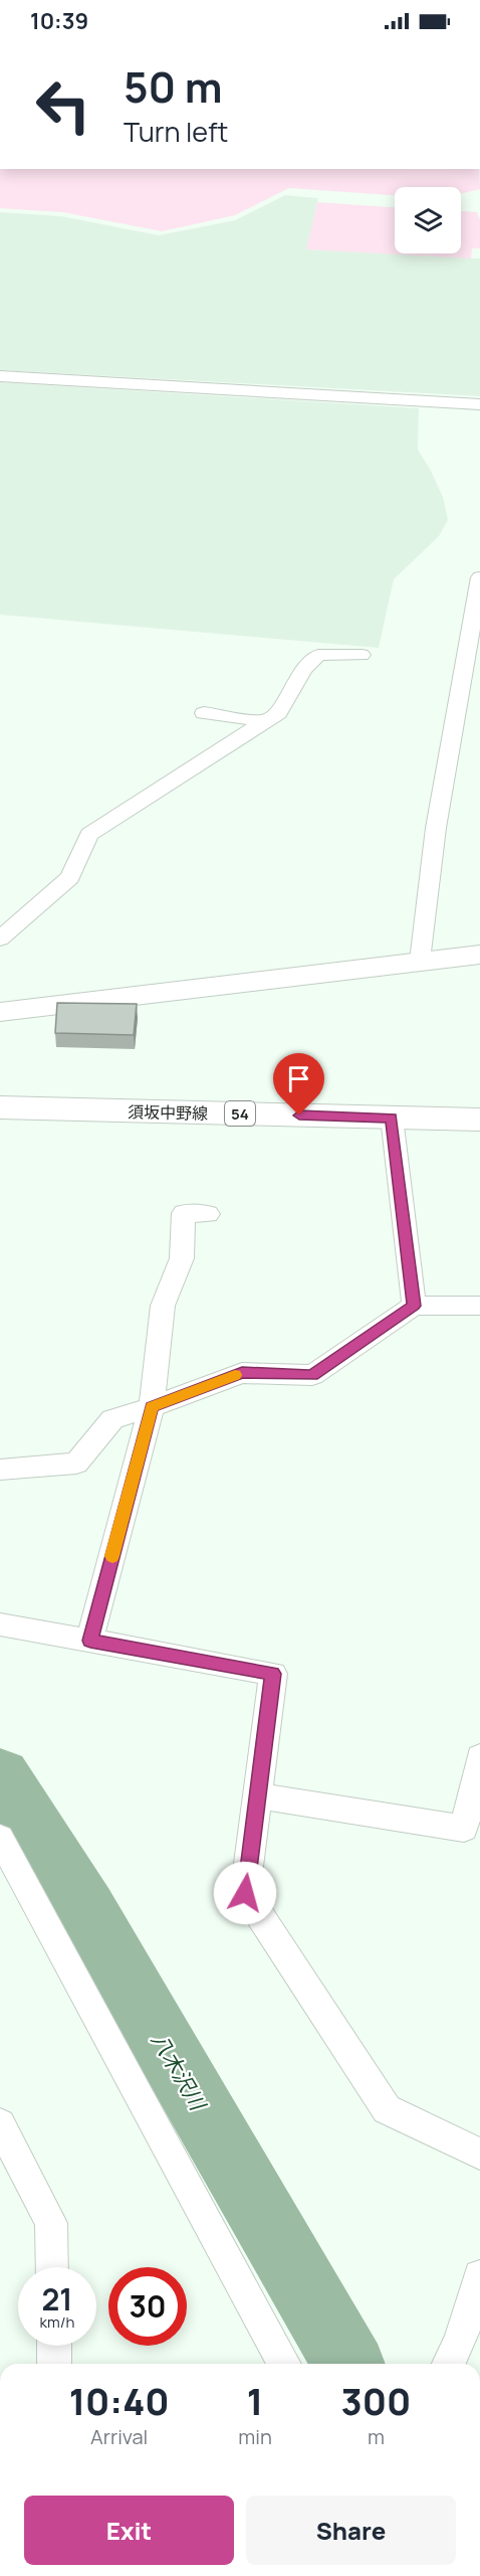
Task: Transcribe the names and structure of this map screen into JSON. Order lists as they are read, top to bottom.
{
  "streets": {
    "main road": ["須坂中野線", "54"]
  },
  "water": ["八木沢川"],
  "page": {
    "status": "10:39",
    "turn": ["50 m", "Turn left"],
    "speed": "21 km/h",
    "limit": "30",
    "eta": [
      "10:40",
      "Arrival",
      "1",
      "min",
      "300",
      "m"
    ],
    "buttons": ["Exit", "Share"]
  }
}
